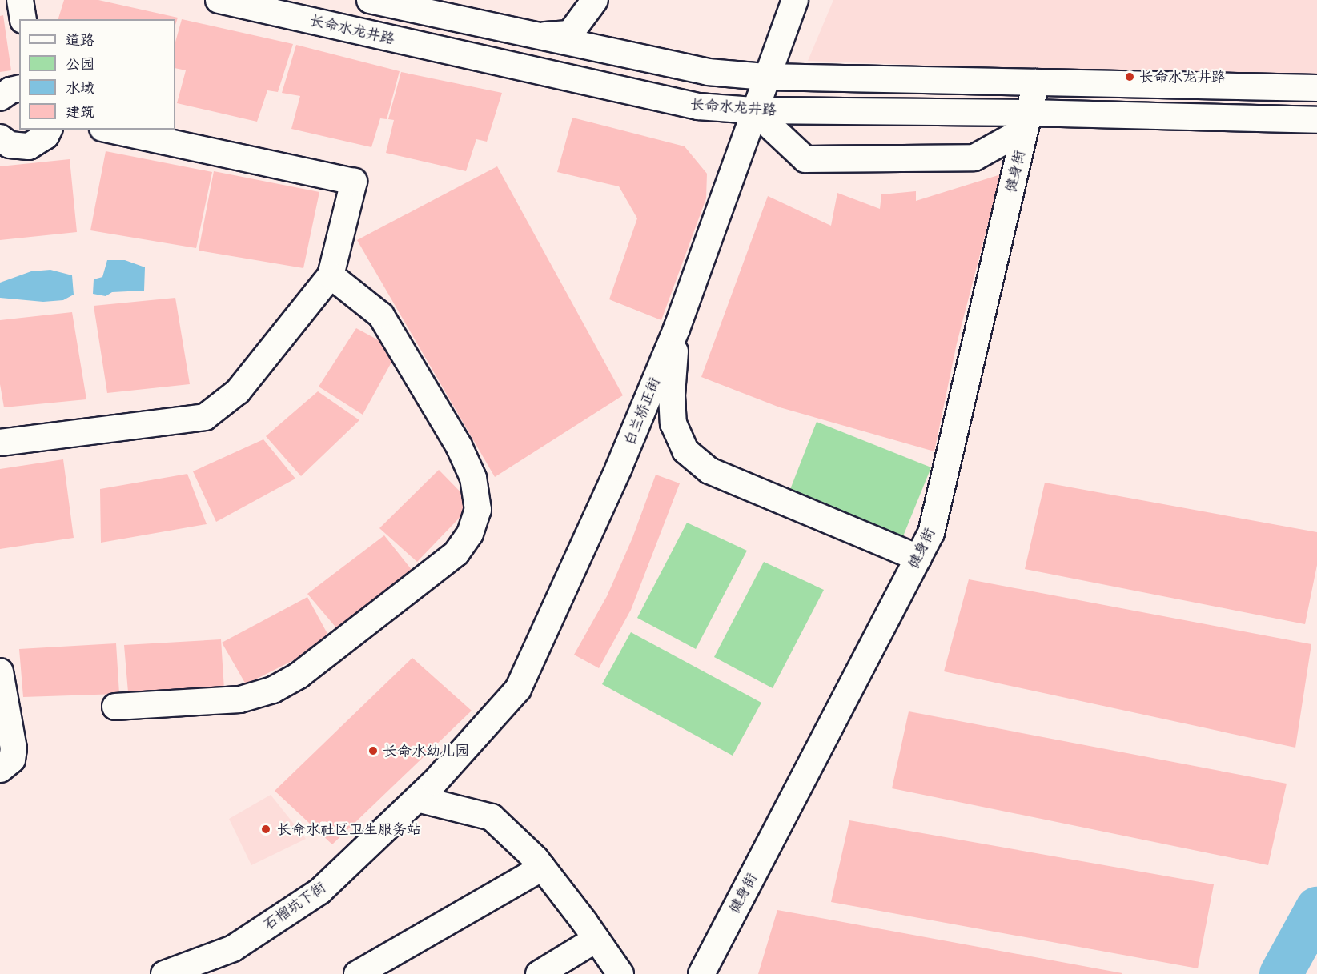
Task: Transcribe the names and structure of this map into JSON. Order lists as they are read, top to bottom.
{
  "streets": {
    "street": [
      "长命水龙井路",
      "健身街",
      "白兰桥正街",
      "石榴坑下街"
    ]
  },
  "crossings": [
    ["长命水龙井路", "健身街"],
    ["长命水龙井路", "白兰桥正街"],
    ["白兰桥正街", "石榴坑下街"]
  ],
  "places": ["长命水龙井路", "长命水幼儿园", "长命水社区卫生服务站"],
  "legend": [
    "道路",
    "公园",
    "水域",
    "建筑"
  ]
}
